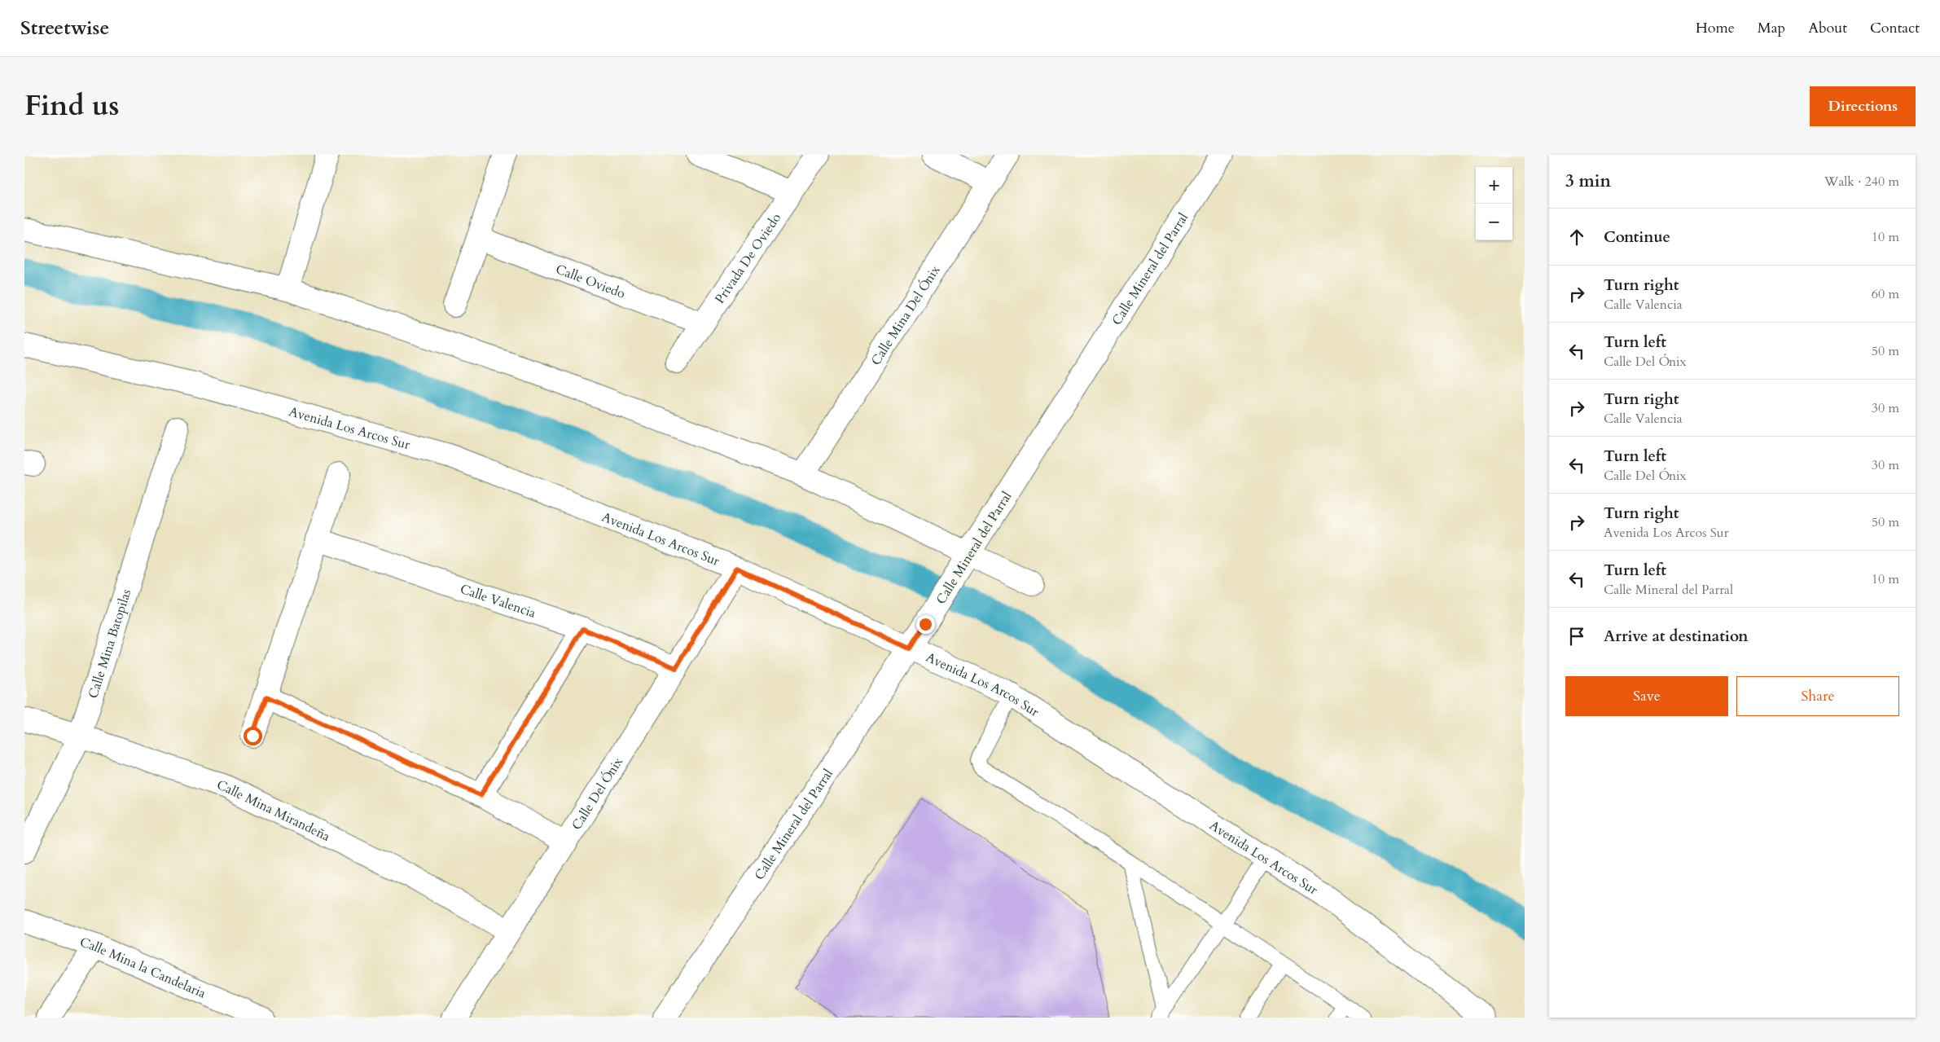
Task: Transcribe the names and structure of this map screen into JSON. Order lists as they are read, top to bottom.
{
  "streets": {
    "street": [
      "Privada De Oviedo",
      "Calle Mineral del Parral",
      "Calle Oviedo",
      "Calle Mina Del Ónix",
      "Avenida Los Arcos Sur",
      "Calle Valencia",
      "Calle Mina Batopilas",
      "Calle Del Ónix",
      "Calle Mina Mirandeña",
      "Calle Mina la Candelaria"
    ]
  },
  "crossings": [
    ["Privada De Oviedo", "Calle Oviedo"],
    ["Calle Mineral del Parral", "Avenida Los Arcos Sur"],
    ["Avenida Los Arcos Sur", "Calle Del Ónix"],
    ["Calle Valencia", "Calle Del Ónix"],
    ["Calle Mina Batopilas", "Calle Mina Mirandeña"],
    ["Calle Del Ónix", "Calle Mina Mirandeña"]
  ],
  "page": {
    "header": "Streetwise",
    "nav": [
      "Home",
      "Map",
      "About",
      "Contact"
    ],
    "title": "Find us",
    "buttons": [
      "Directions",
      ["Save", "Share"]
    ],
    "heading": ["3 min", "Walk · 240 m"],
    "map_buttons": ["+", "−"],
    "list": [
      ["Continue", "10 m"],
      ["Turn right", "Calle Valencia", "60 m"],
      ["Turn left", "Calle Del Ónix", "50 m"],
      ["Turn right", "Calle Valencia", "30 m"],
      ["Turn left", "Calle Del Ónix", "30 m"],
      ["Turn right", "Avenida Los Arcos Sur", "50 m"],
      ["Turn left", "Calle Mineral del Parral", "10 m"],
      "Arrive at destination"
    ]
  }
}
